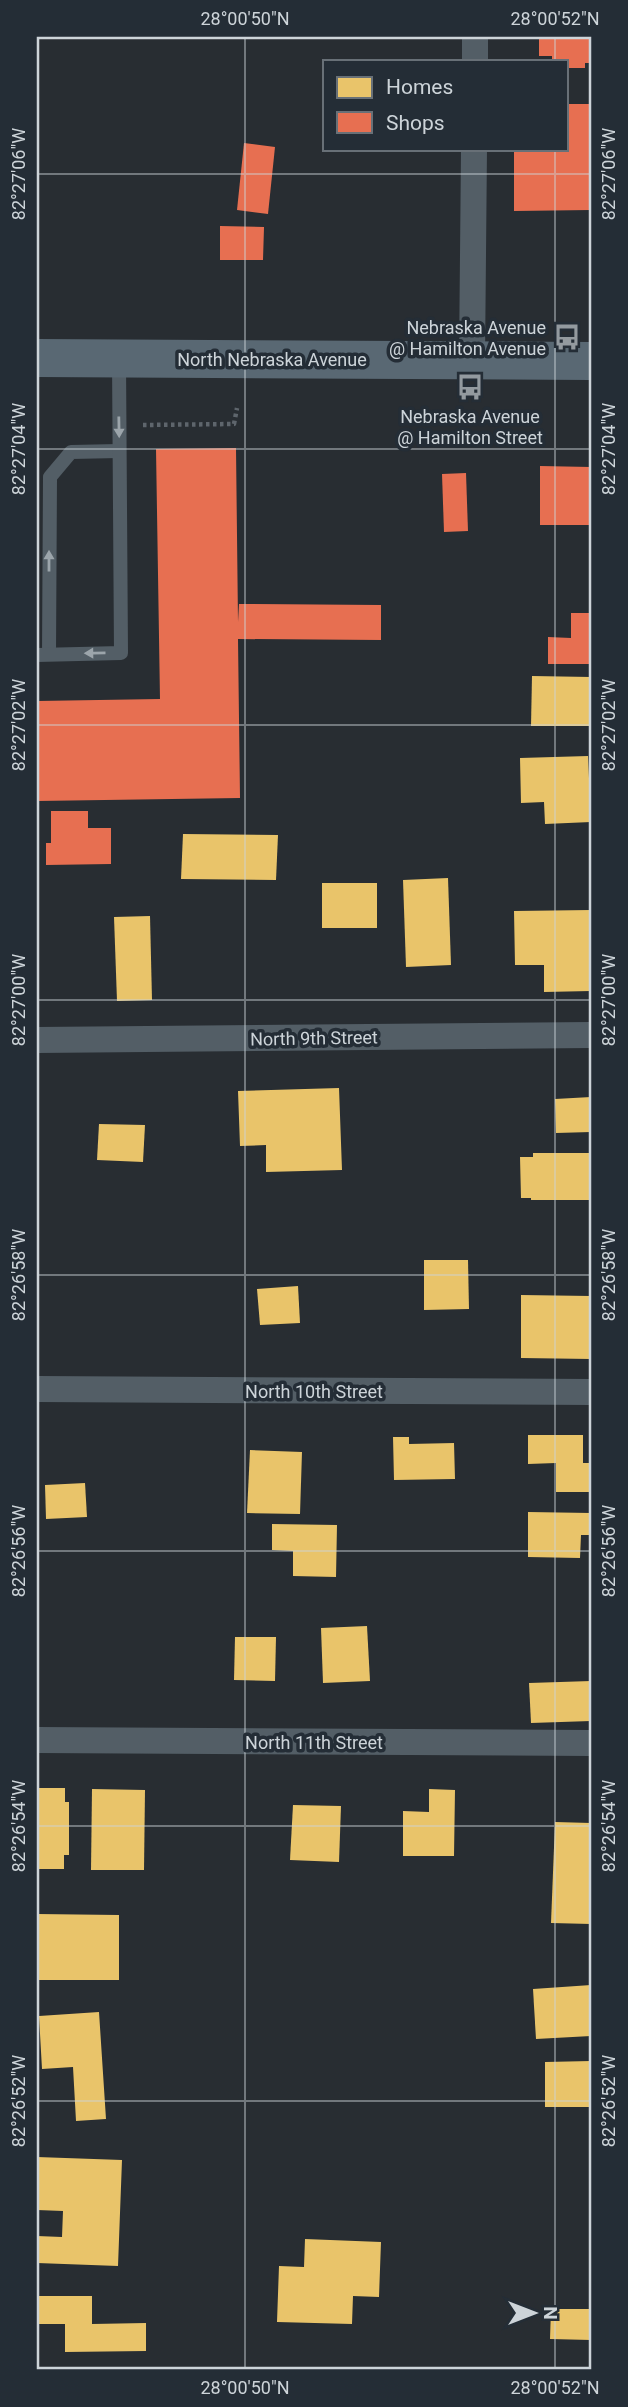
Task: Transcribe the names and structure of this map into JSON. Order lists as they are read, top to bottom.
{
  "streets": {
    "main road": ["North Nebraska Avenue"],
    "street": ["North 9th Street", "North 10th Street", "North 11th Street"]
  },
  "places": {
    "bus stop": ["Nebraska Avenue @ Hamilton Avenue", "Nebraska Avenue @ Hamilton Street"]
  },
  "legend": ["Homes", "Shops"],
  "north": "right",
  "coordinates": [
    "28°00'50\"N",
    "28°00'52\"N",
    "82°27'06\"W",
    "82°27'04\"W",
    "82°27'02\"W",
    "82°27'00\"W",
    "82°26'58\"W",
    "82°26'56\"W",
    "82°26'54\"W",
    "82°26'52\"W"
  ]
}
